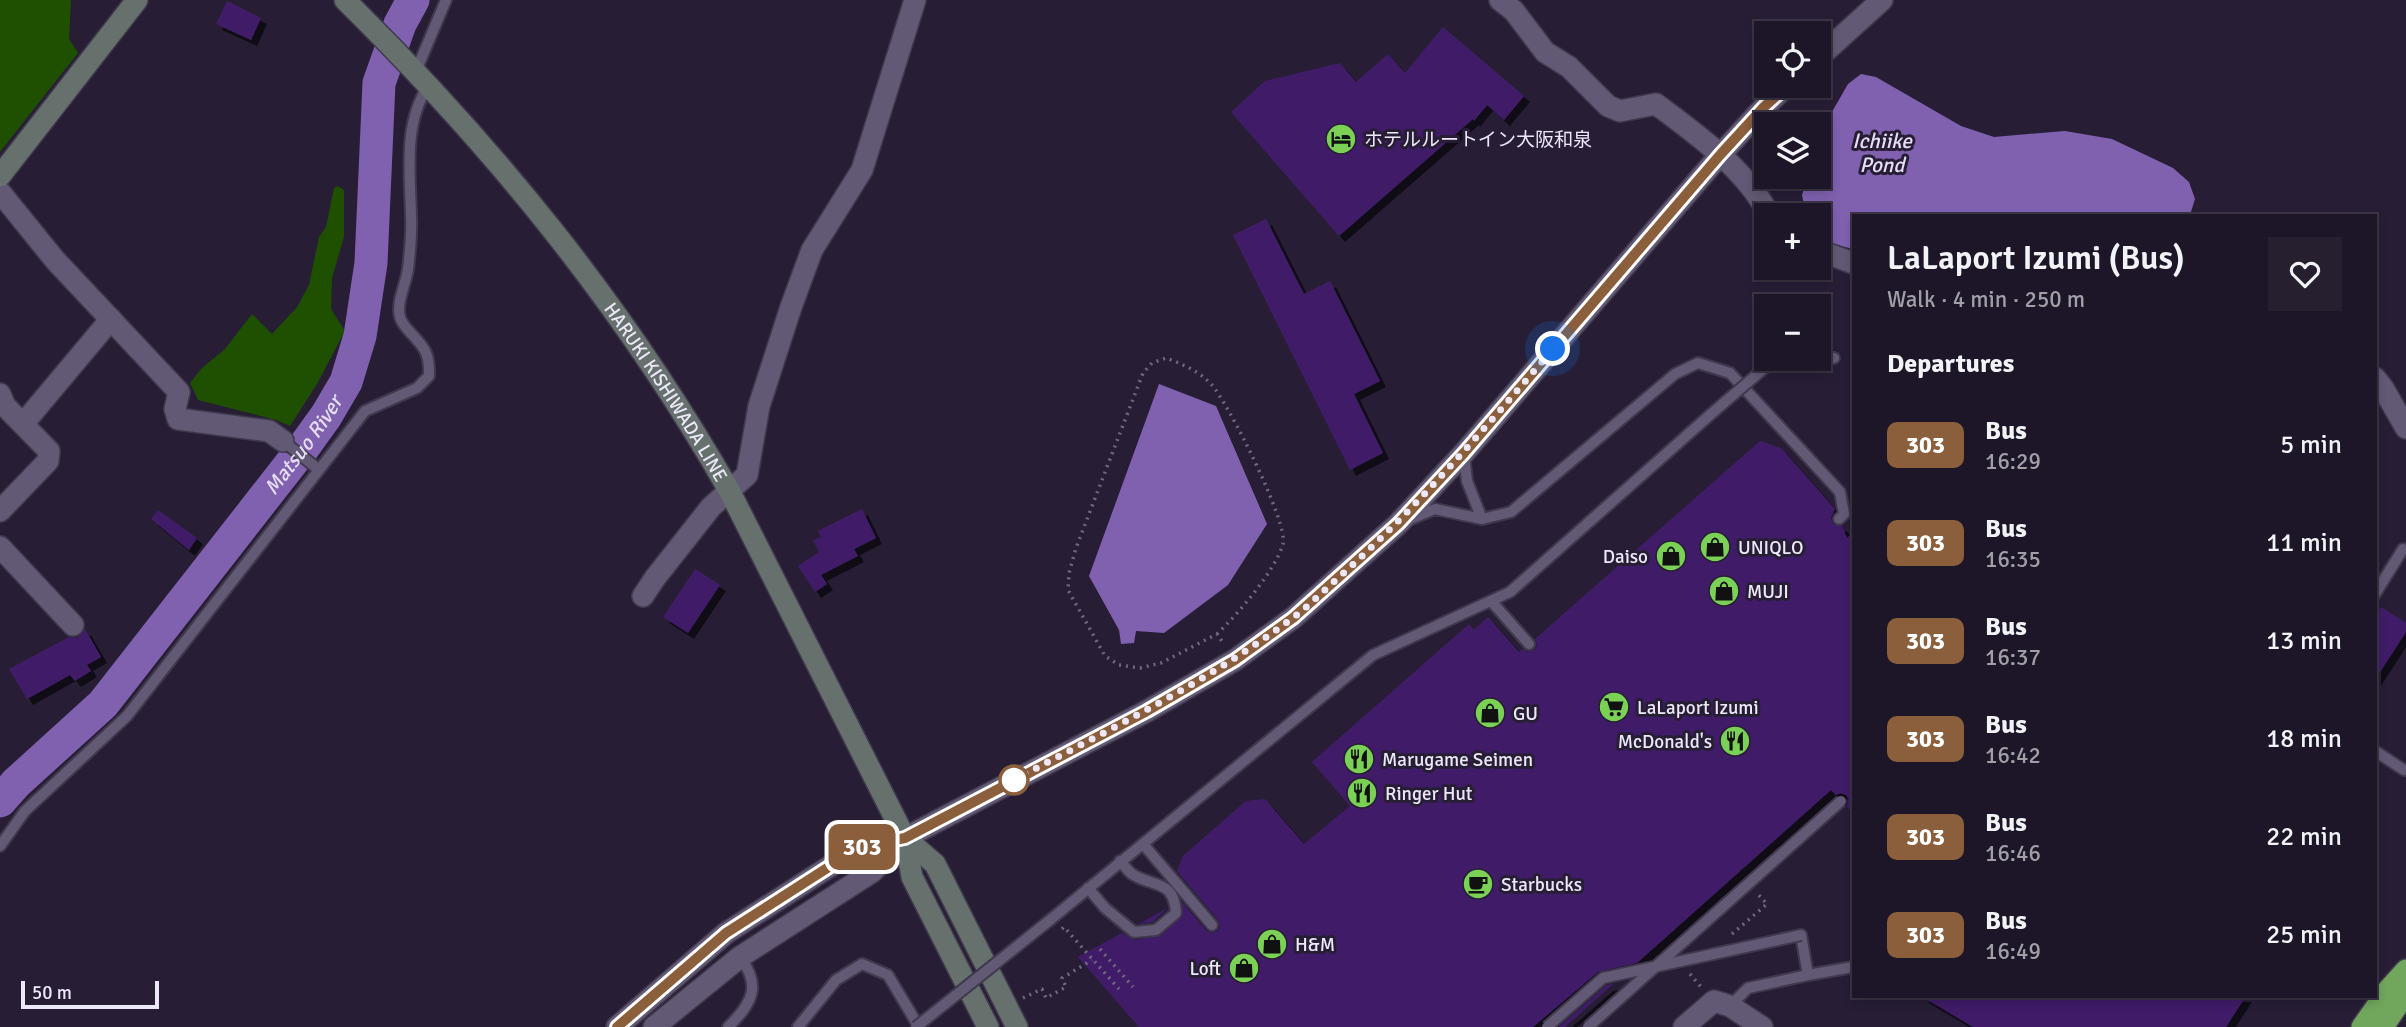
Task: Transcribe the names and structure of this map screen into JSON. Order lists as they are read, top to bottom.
{
  "streets": {
    "main road": ["HARUKI KISHIWADA LINE"]
  },
  "water": ["Ichiike Pond", "Matsuo River"],
  "places": {
    "hotel": ["ホテルルートイン大阪和泉"],
    "shop": [
      "UNIQLO",
      "Daiso",
      "MUJI",
      "GU",
      "H&M",
      "Loft"
    ],
    "supermarket": ["LaLaport Izumi"],
    "restaurant": ["McDonald's", "Marugame Seimen", "Ringer Hut"],
    "cafe": ["Starbucks"]
  },
  "lines": ["bus line 303"],
  "scale_bar": "50 m",
  "page": {
    "on_map": "303",
    "map_buttons": ["+", "−"],
    "heading": [
      ["LaLaport Izumi (Bus)", "Walk · 4 min · 250 m"],
      "Departures"
    ],
    "list": [
      {
        "mark": "303",
        "name": "Bus",
        "note": "16:29",
        "value": "5 min"
      },
      {
        "mark": "303",
        "name": "Bus",
        "note": "16:35",
        "value": "11 min"
      },
      {
        "mark": "303",
        "name": "Bus",
        "note": "16:37",
        "value": "13 min"
      },
      {
        "mark": "303",
        "name": "Bus",
        "note": "16:42",
        "value": "18 min"
      },
      {
        "mark": "303",
        "name": "Bus",
        "note": "16:46",
        "value": "22 min"
      },
      {
        "mark": "303",
        "name": "Bus",
        "note": "16:49",
        "value": "25 min"
      }
    ],
    "scale": "50 m"
  }
}
